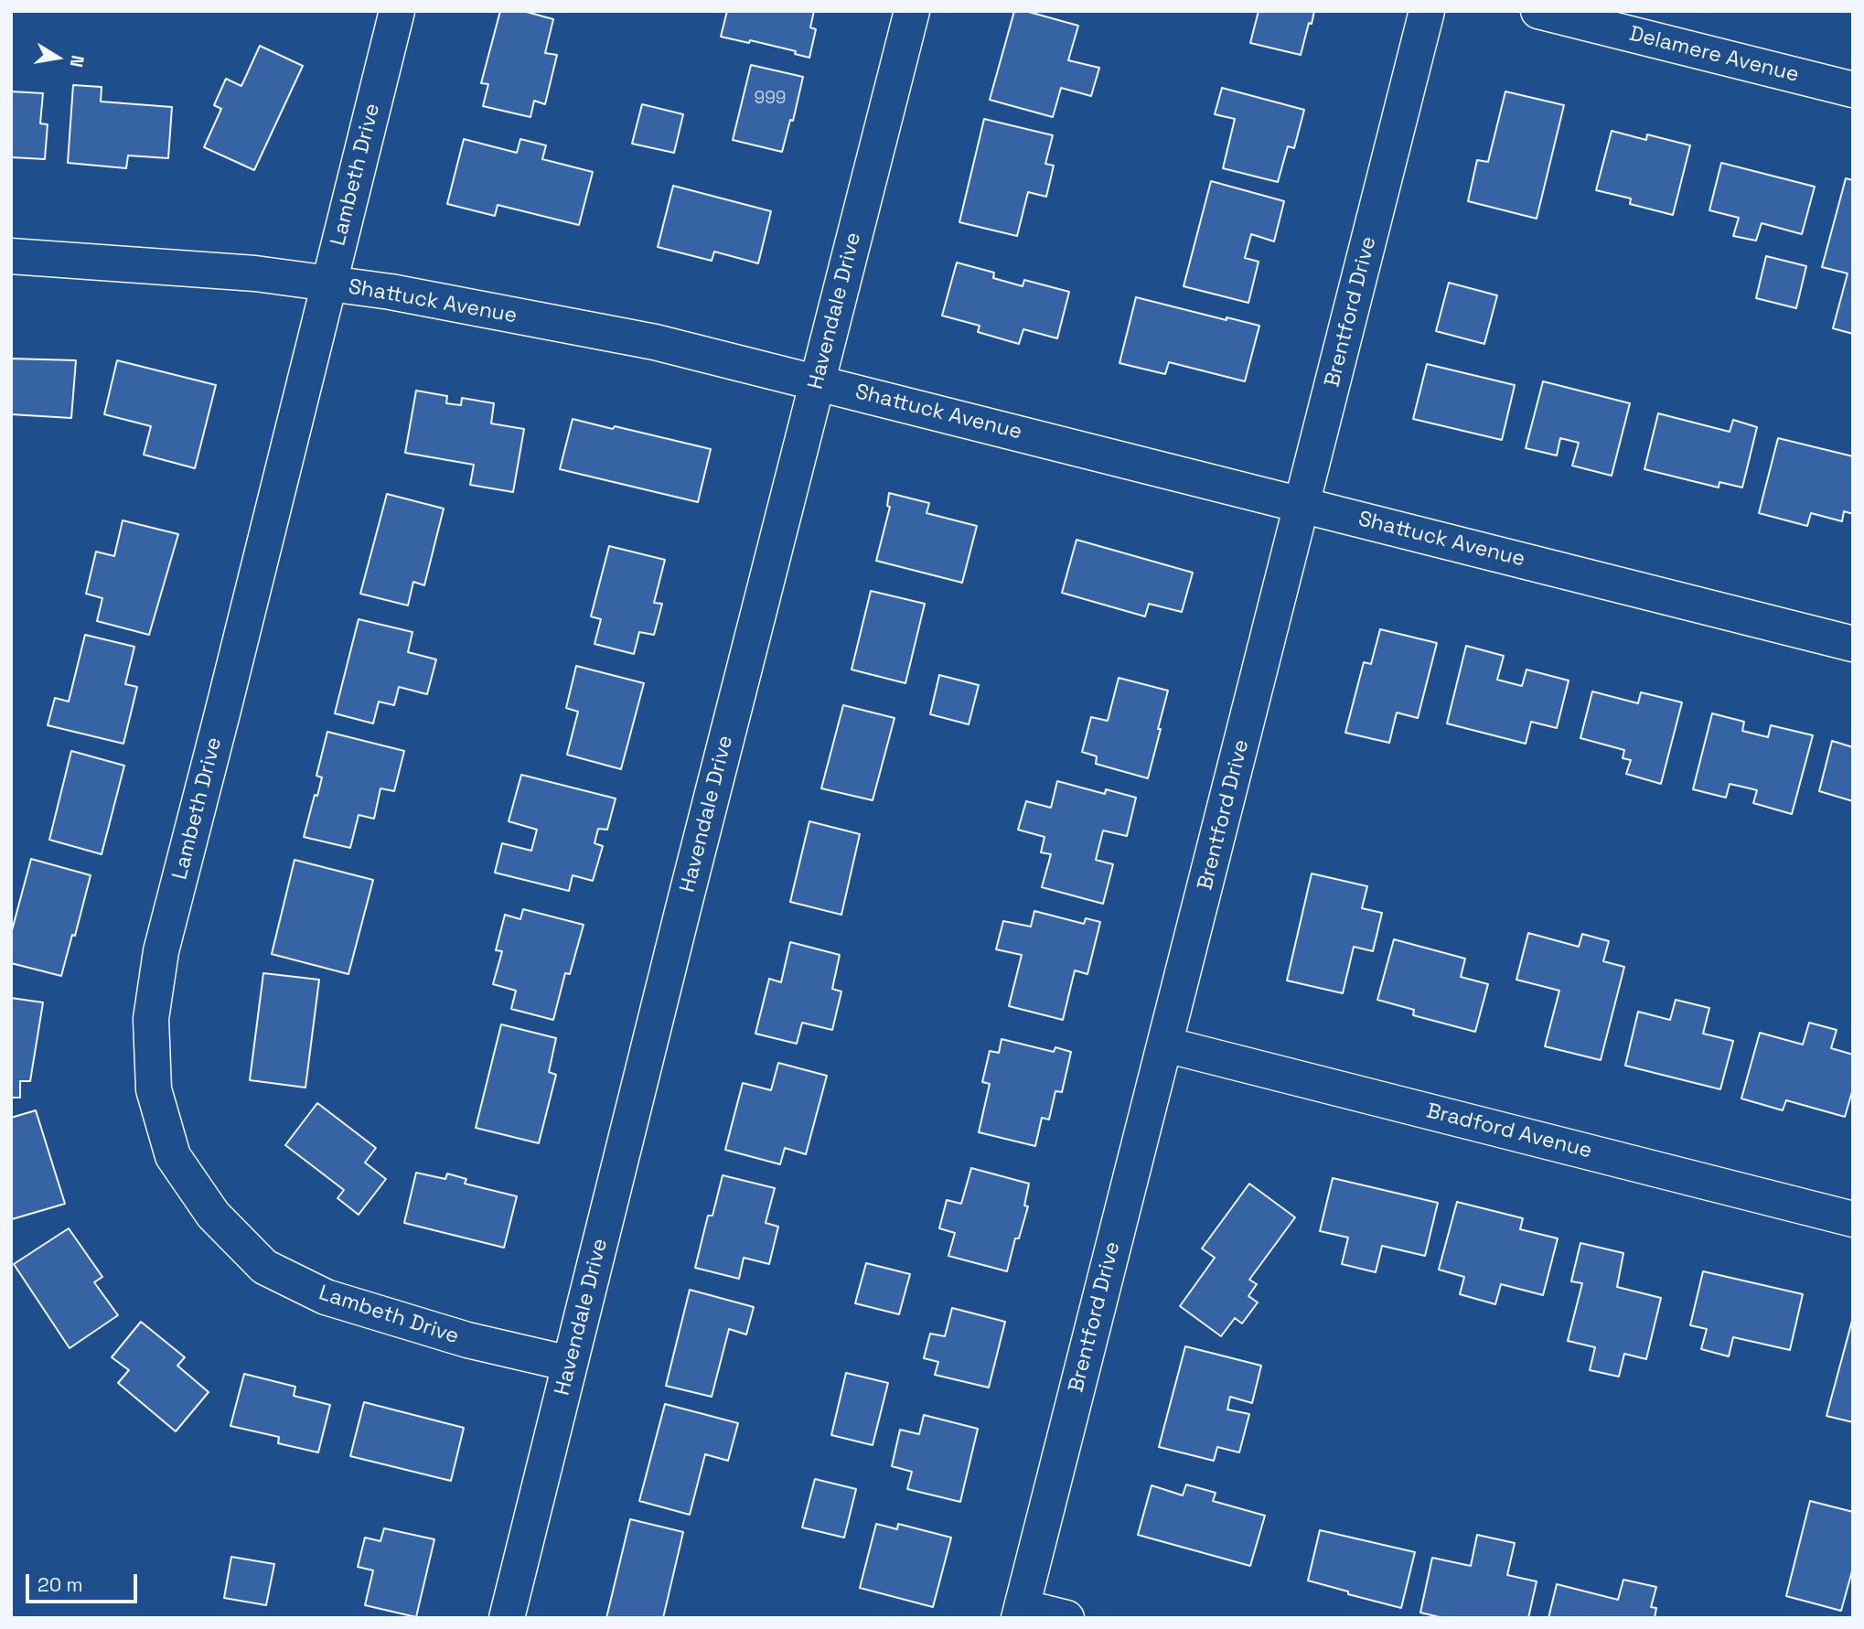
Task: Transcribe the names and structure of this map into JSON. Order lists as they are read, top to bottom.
{
  "streets": {
    "street": [
      "Delamere Avenue",
      "Lambeth Drive",
      "Shattuck Avenue",
      "Havendale Drive",
      "Brentford Drive",
      "Bradford Avenue"
    ]
  },
  "crossings": [
    ["Lambeth Drive", "Shattuck Avenue"],
    ["Lambeth Drive", "Havendale Drive"],
    ["Shattuck Avenue", "Havendale Drive"],
    ["Shattuck Avenue", "Brentford Drive"],
    ["Brentford Drive", "Bradford Avenue"]
  ],
  "house_numbers": ["999"],
  "scale_bar": "20 m",
  "north": "right"
}
